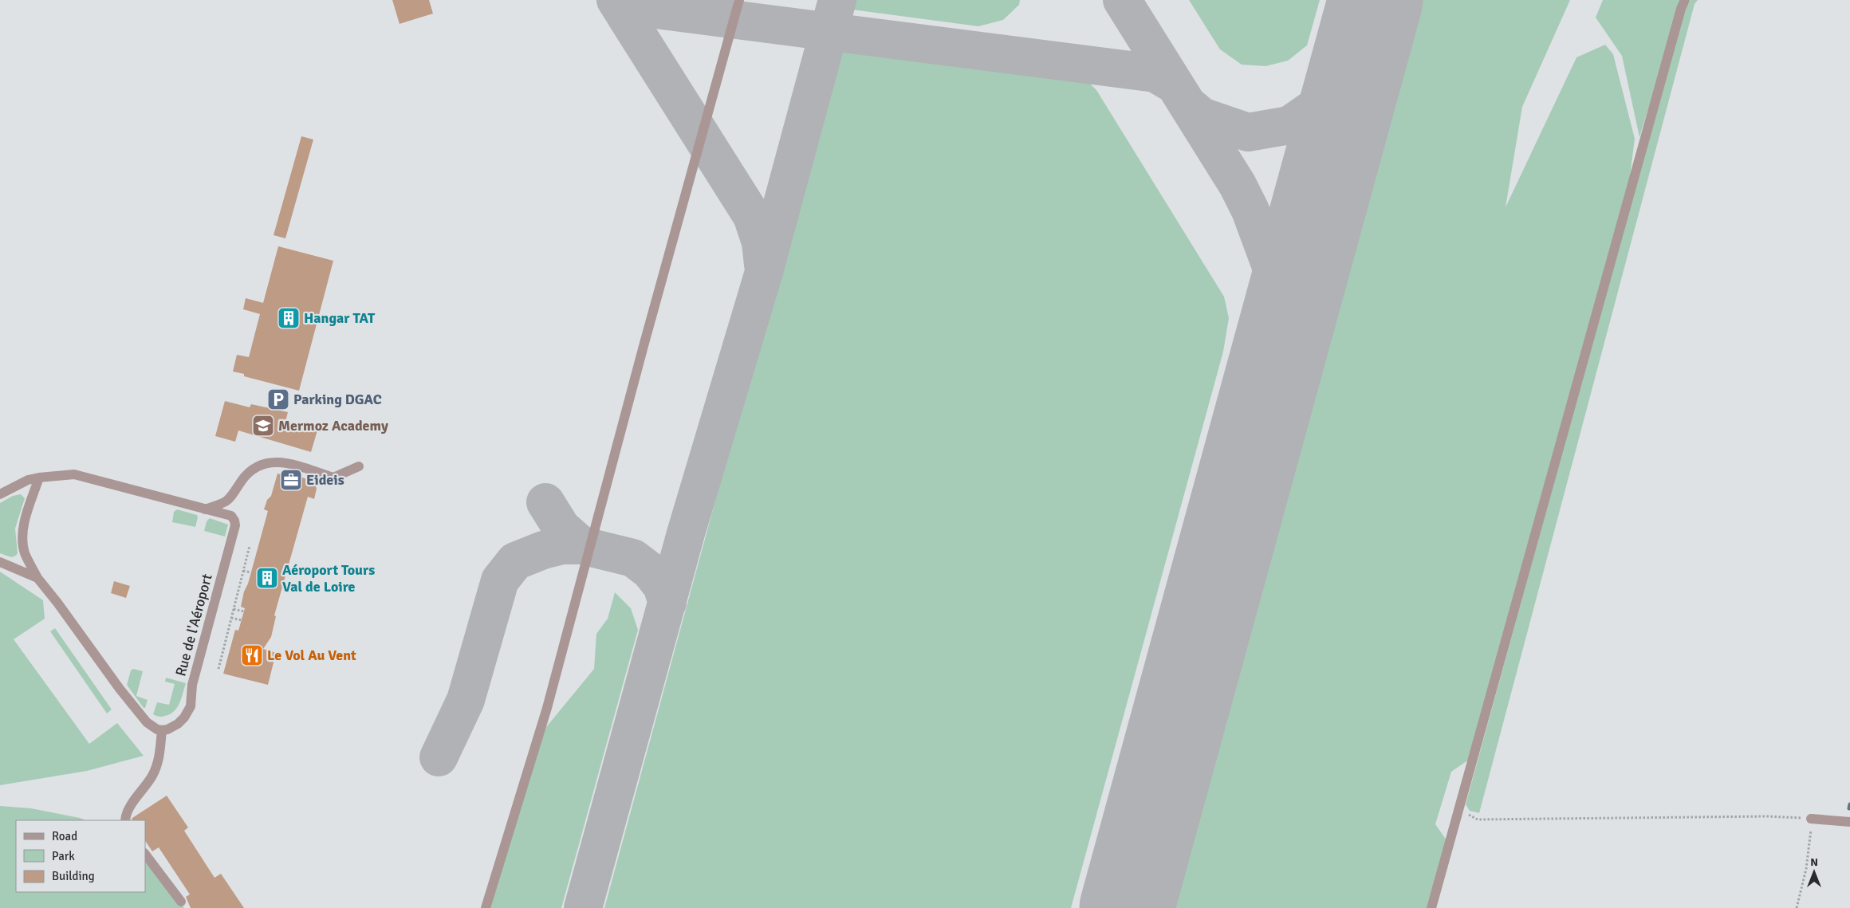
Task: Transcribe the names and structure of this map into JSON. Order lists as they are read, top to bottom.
{
  "streets": {
    "street": ["Rue de l'Aéroport"]
  },
  "places": {
    "building": ["Hangar TAT", "Aéroport Tours Val de Loire"],
    "parking": ["Parking DGAC"],
    "school or university": ["Mermoz Academy"],
    "office": ["Eideis"],
    "restaurant": ["Le Vol Au Vent"]
  },
  "legend": ["Road", "Park", "Building"],
  "north": "top"
}
